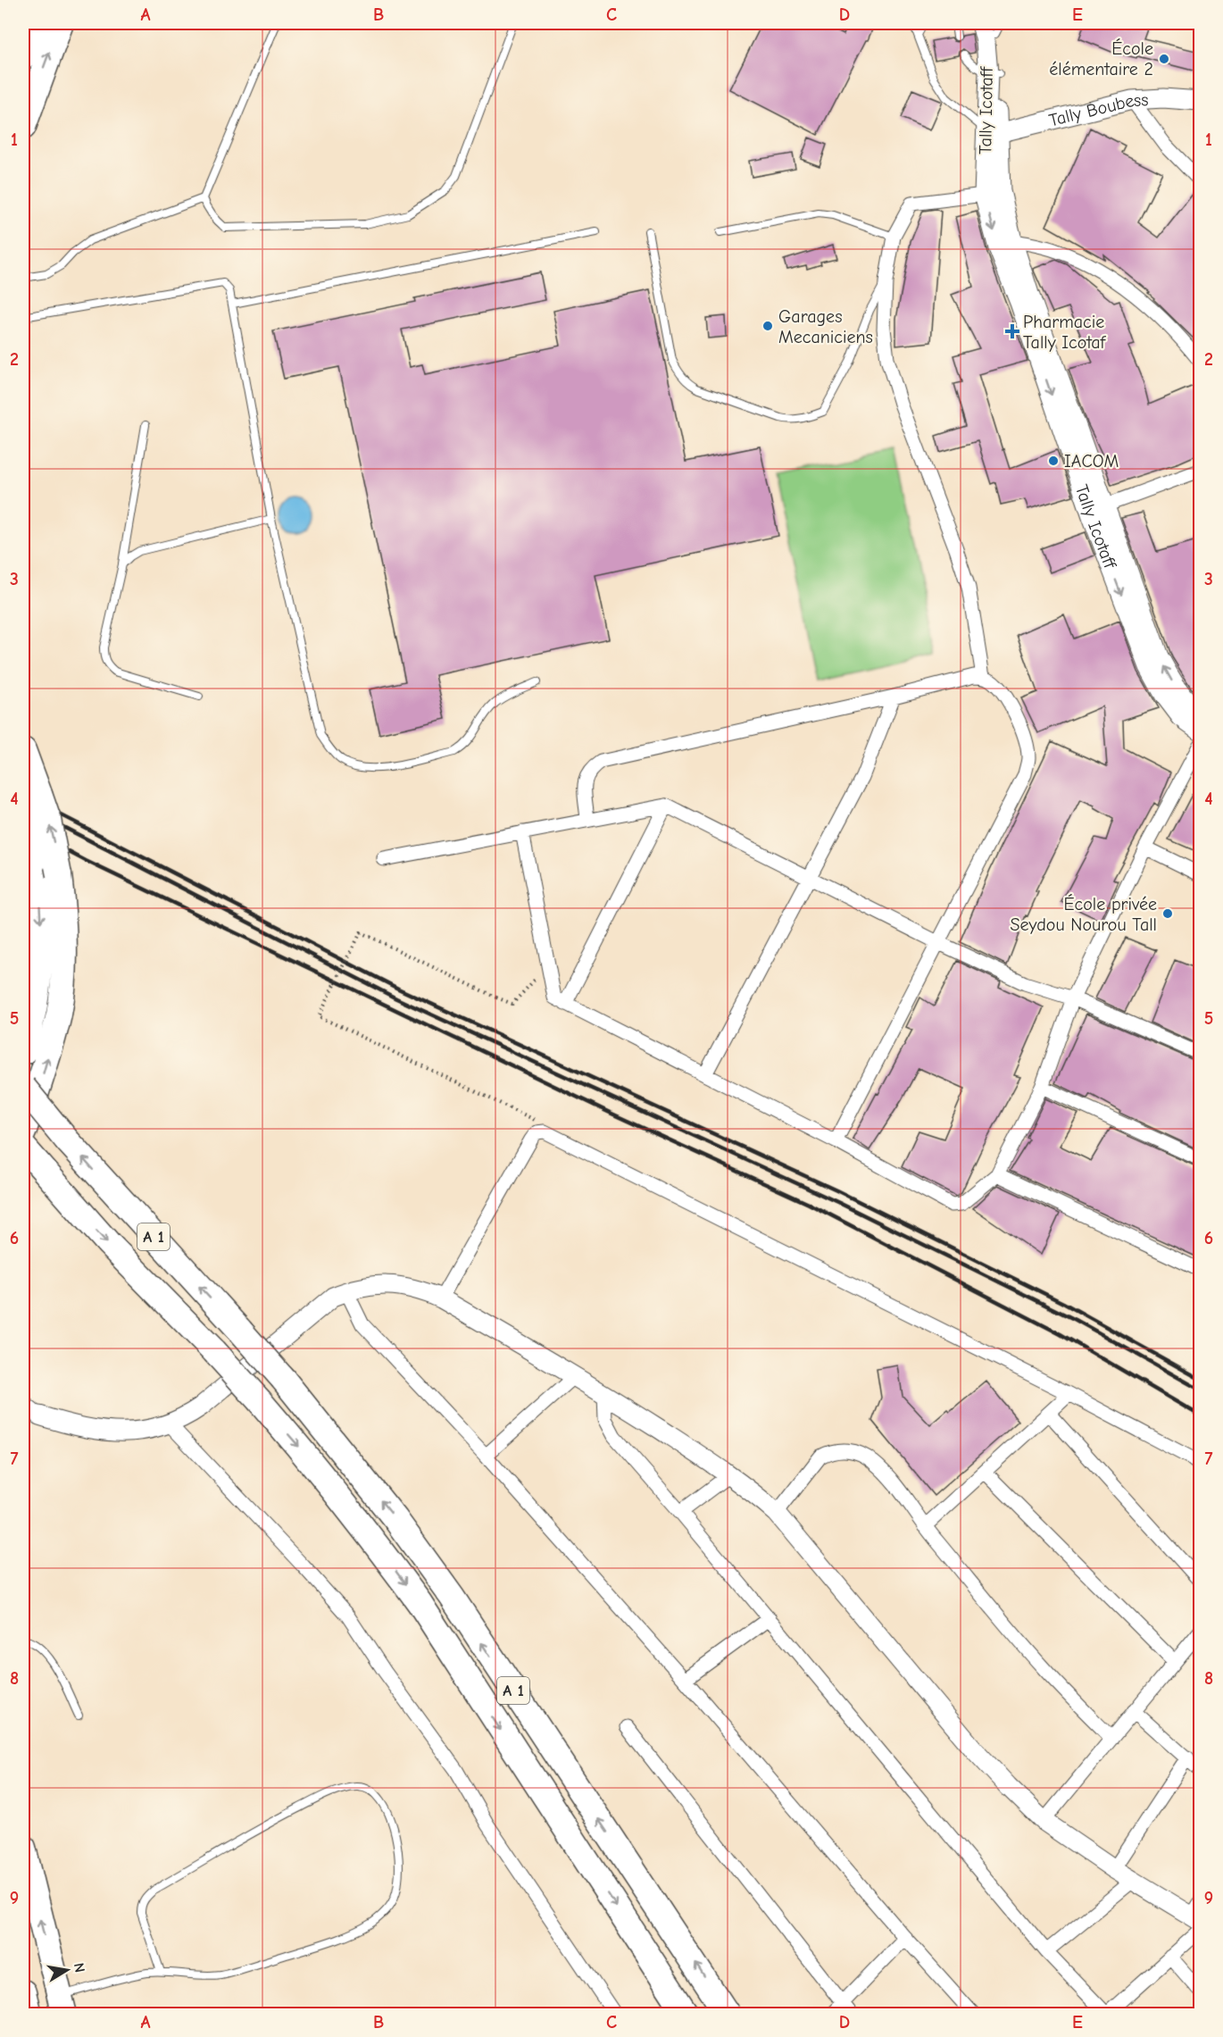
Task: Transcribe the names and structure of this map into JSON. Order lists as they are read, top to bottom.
{
  "streets": {
    "highway": ["A 1"],
    "street": ["Tally Icotaff", "Tally Boubess"]
  },
  "crossings": [
    ["Tally Icotaff", "Tally Boubess"]
  ],
  "places": {
    "other": [
      "École élémentaire 2",
      "Garages Mecaniciens",
      "IACOM",
      "École privée Seydou Nourou Tall"
    ],
    "health": ["Pharmacie Tally Icotaf"]
  },
  "north": "right",
  "grid": {
    "columns": [
      "A",
      "B",
      "C",
      "D",
      "E"
    ],
    "rows": [
      "1",
      "2",
      "3",
      "4",
      "5",
      "6",
      "7",
      "8",
      "9"
    ]
  }
}
